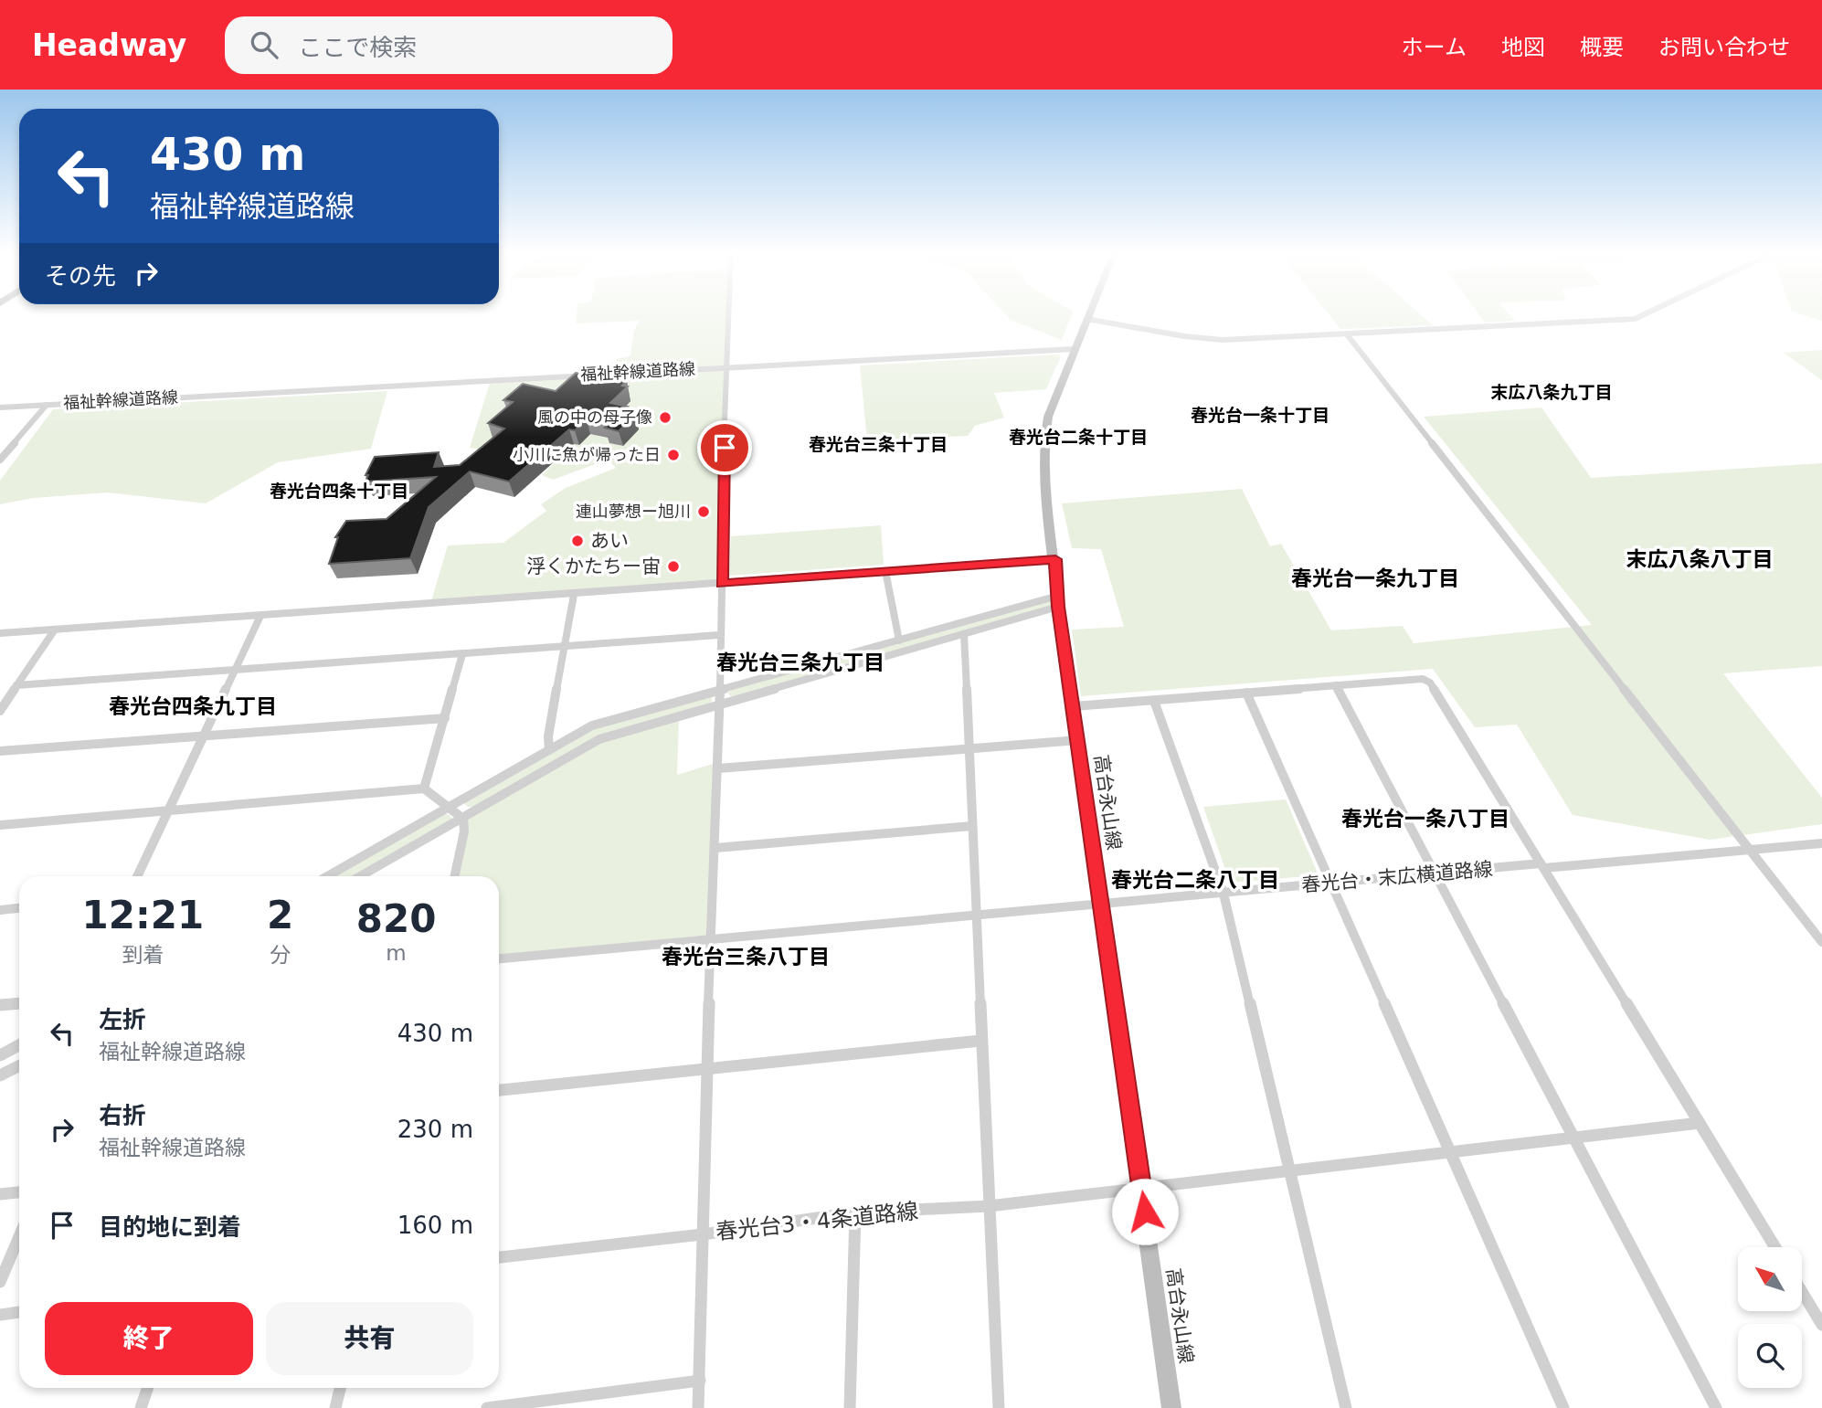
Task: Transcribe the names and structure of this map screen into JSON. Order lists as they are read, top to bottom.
{
  "streets": {
    "street": [
      "福祉幹線道路線",
      "高台永山線",
      "春光台・末広横道路線",
      "春光台3・4条道路線"
    ]
  },
  "crossings": [
    ["福祉幹線道路線", "高台永山線"],
    ["高台永山線", "春光台・末広横道路線"],
    ["高台永山線", "春光台3・4条道路線"]
  ],
  "districts": [
    "末広八条九丁目",
    "春光台一条十丁目",
    "春光台二条十丁目",
    "春光台三条十丁目",
    "春光台四条十丁目",
    "末広八条八丁目",
    "春光台一条九丁目",
    "春光台三条九丁目",
    "春光台四条九丁目",
    "春光台一条八丁目",
    "春光台二条八丁目",
    "春光台三条八丁目"
  ],
  "places": [
    "風の中の母子像",
    "小川に魚が帰った日",
    "連山夢想ー旭川",
    "あい",
    "浮くかたちー宙"
  ],
  "north": "top left",
  "page": {
    "header": "Headway",
    "search": "ここで検索",
    "nav": [
      "ホーム",
      "地図",
      "概要",
      "お問い合わせ"
    ],
    "turn": ["430 m", "福祉幹線道路線"],
    "then": "その先",
    "eta": [
      "12:21",
      "到着",
      "2",
      "分",
      "820",
      "m"
    ],
    "list": [
      {
        "name": "左折",
        "note": "福祉幹線道路線",
        "value": "430 m"
      },
      {
        "name": "右折",
        "note": "福祉幹線道路線",
        "value": "230 m"
      },
      {
        "name": "目的地に到着",
        "value": "160 m"
      }
    ],
    "buttons": ["終了", "共有"]
  }
}
